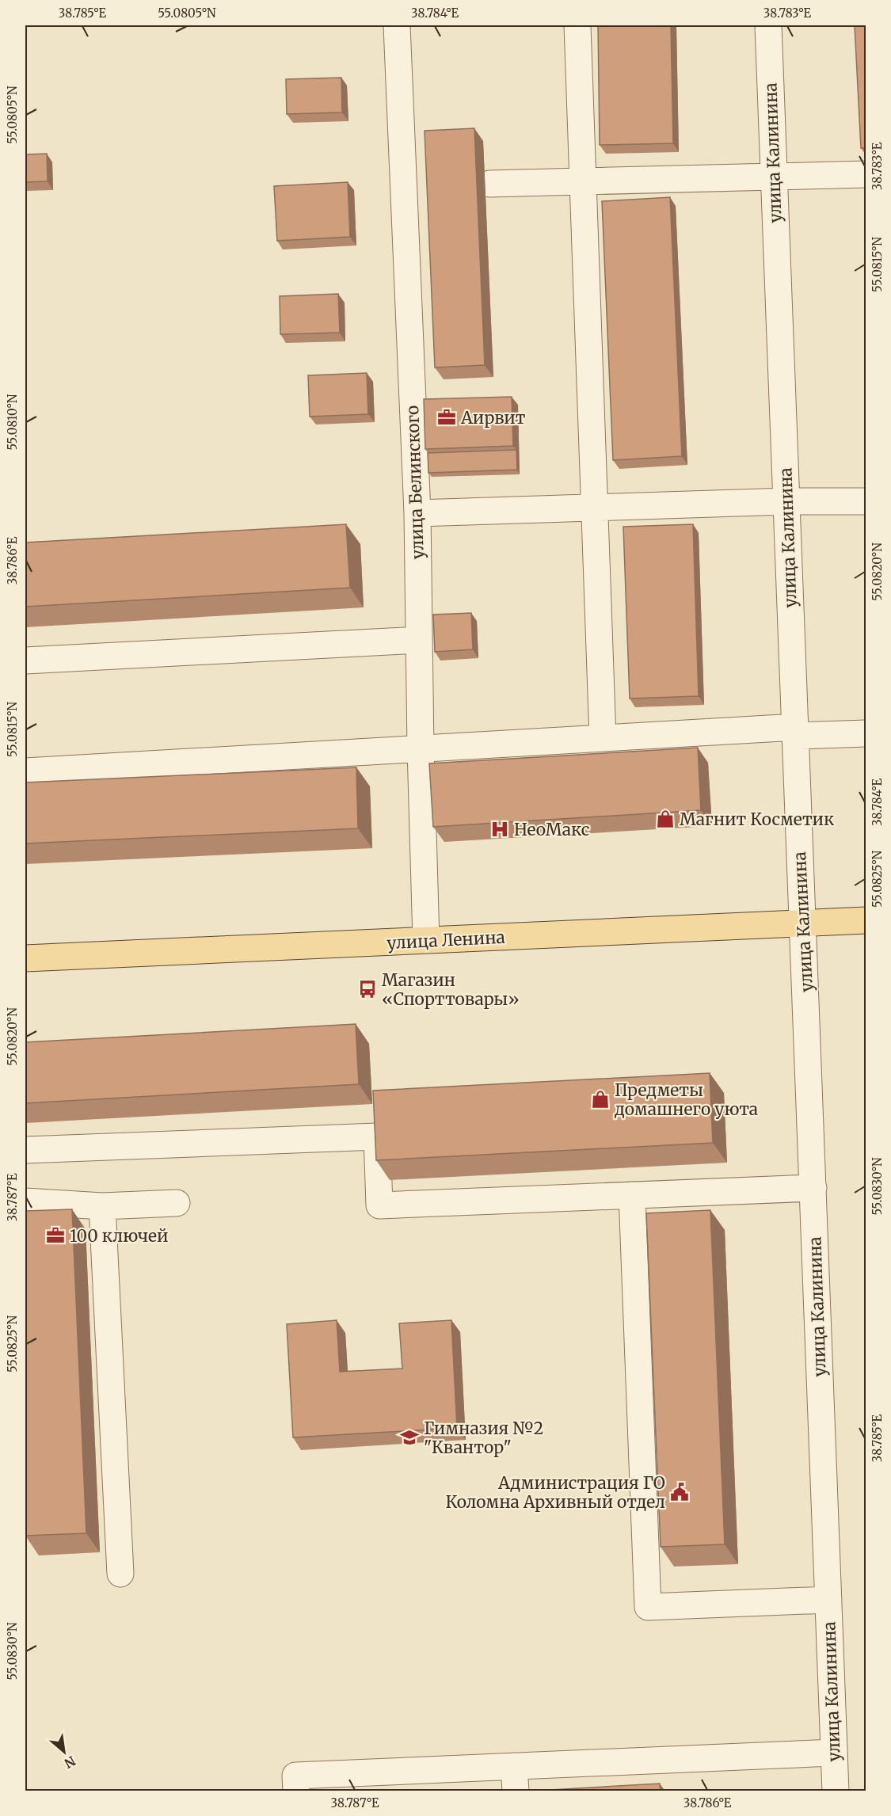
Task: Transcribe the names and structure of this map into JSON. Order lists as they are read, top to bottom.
{
  "streets": {
    "main road": ["улица Ленина"],
    "street": ["улица Калинина", "улица Белинского"]
  },
  "crossings": [
    ["улица Калинина", "улица Ленина"],
    ["улица Белинского", "улица Ленина"]
  ],
  "places": {
    "office": ["Аирвит", "100 ключей"],
    "shop": ["Магнит Косметик", "Предметы домашнего уюта"],
    "hospital": ["НеоМакс"],
    "bus stop": ["Магазин «Спорттовары»"],
    "school or university": ["Гимназия №2 \"Квантор\""],
    "public building": ["Администрация ГО Коломна Архивный отдел"]
  },
  "north": "bottom right",
  "coordinates": [
    "38.785°E",
    "55.0805°N",
    "38.784°E",
    "38.783°E",
    "55.0815°N",
    "55.0810°N",
    "38.786°E",
    "55.0820°N",
    "55.0825°N",
    "55.0830°N",
    "38.787°E"
  ]
}
